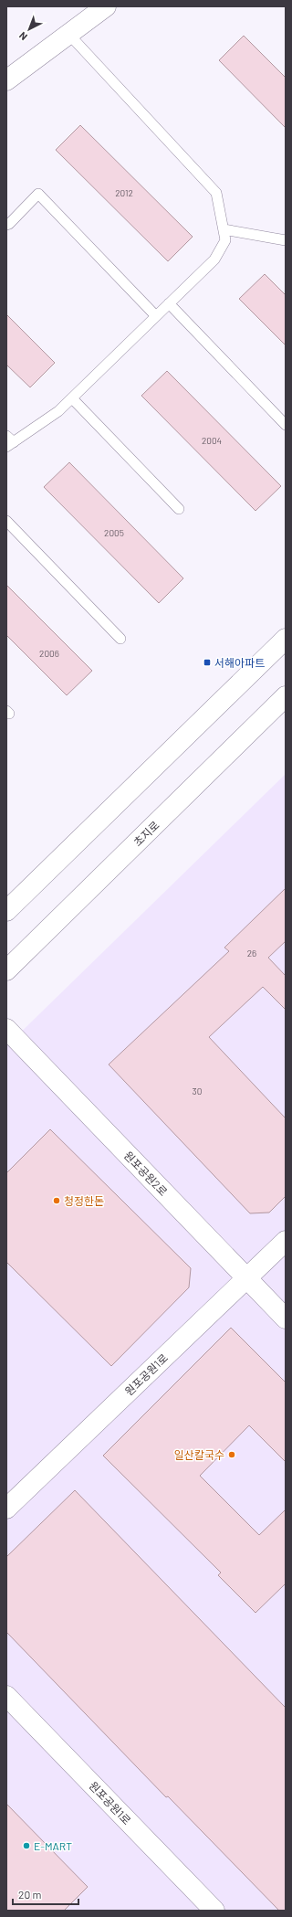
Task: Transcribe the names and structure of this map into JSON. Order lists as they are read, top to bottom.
{
  "streets": {
    "street": ["초지로", "원포공원2로", "원포공원1로"]
  },
  "crossings": [
    ["원포공원2로", "원포공원1로"]
  ],
  "places": {
    "transit": ["서해아파트"],
    "other": ["청정한돈", "일산칼국수", "E-MART"]
  },
  "house_numbers": [
    "2012",
    "2004",
    "2005",
    "2006",
    "26",
    "30"
  ],
  "scale_bar": "20 m",
  "north": "bottom left"
}
